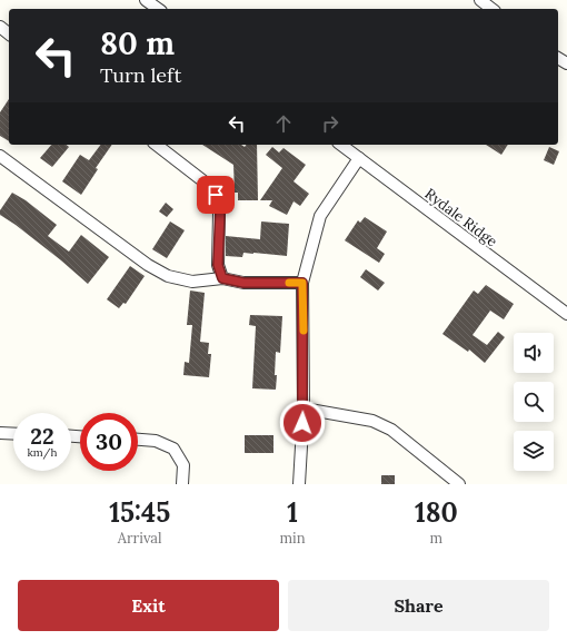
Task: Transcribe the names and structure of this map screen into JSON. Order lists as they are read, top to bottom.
{
  "streets": {
    "street": ["Rydale Ridge"]
  },
  "page": {
    "turn": ["80 m", "Turn left"],
    "speed": "22 km/h",
    "limit": "30",
    "eta": [
      "15:45",
      "Arrival",
      "1",
      "min",
      "180",
      "m"
    ],
    "buttons": ["Exit", "Share"]
  }
}
